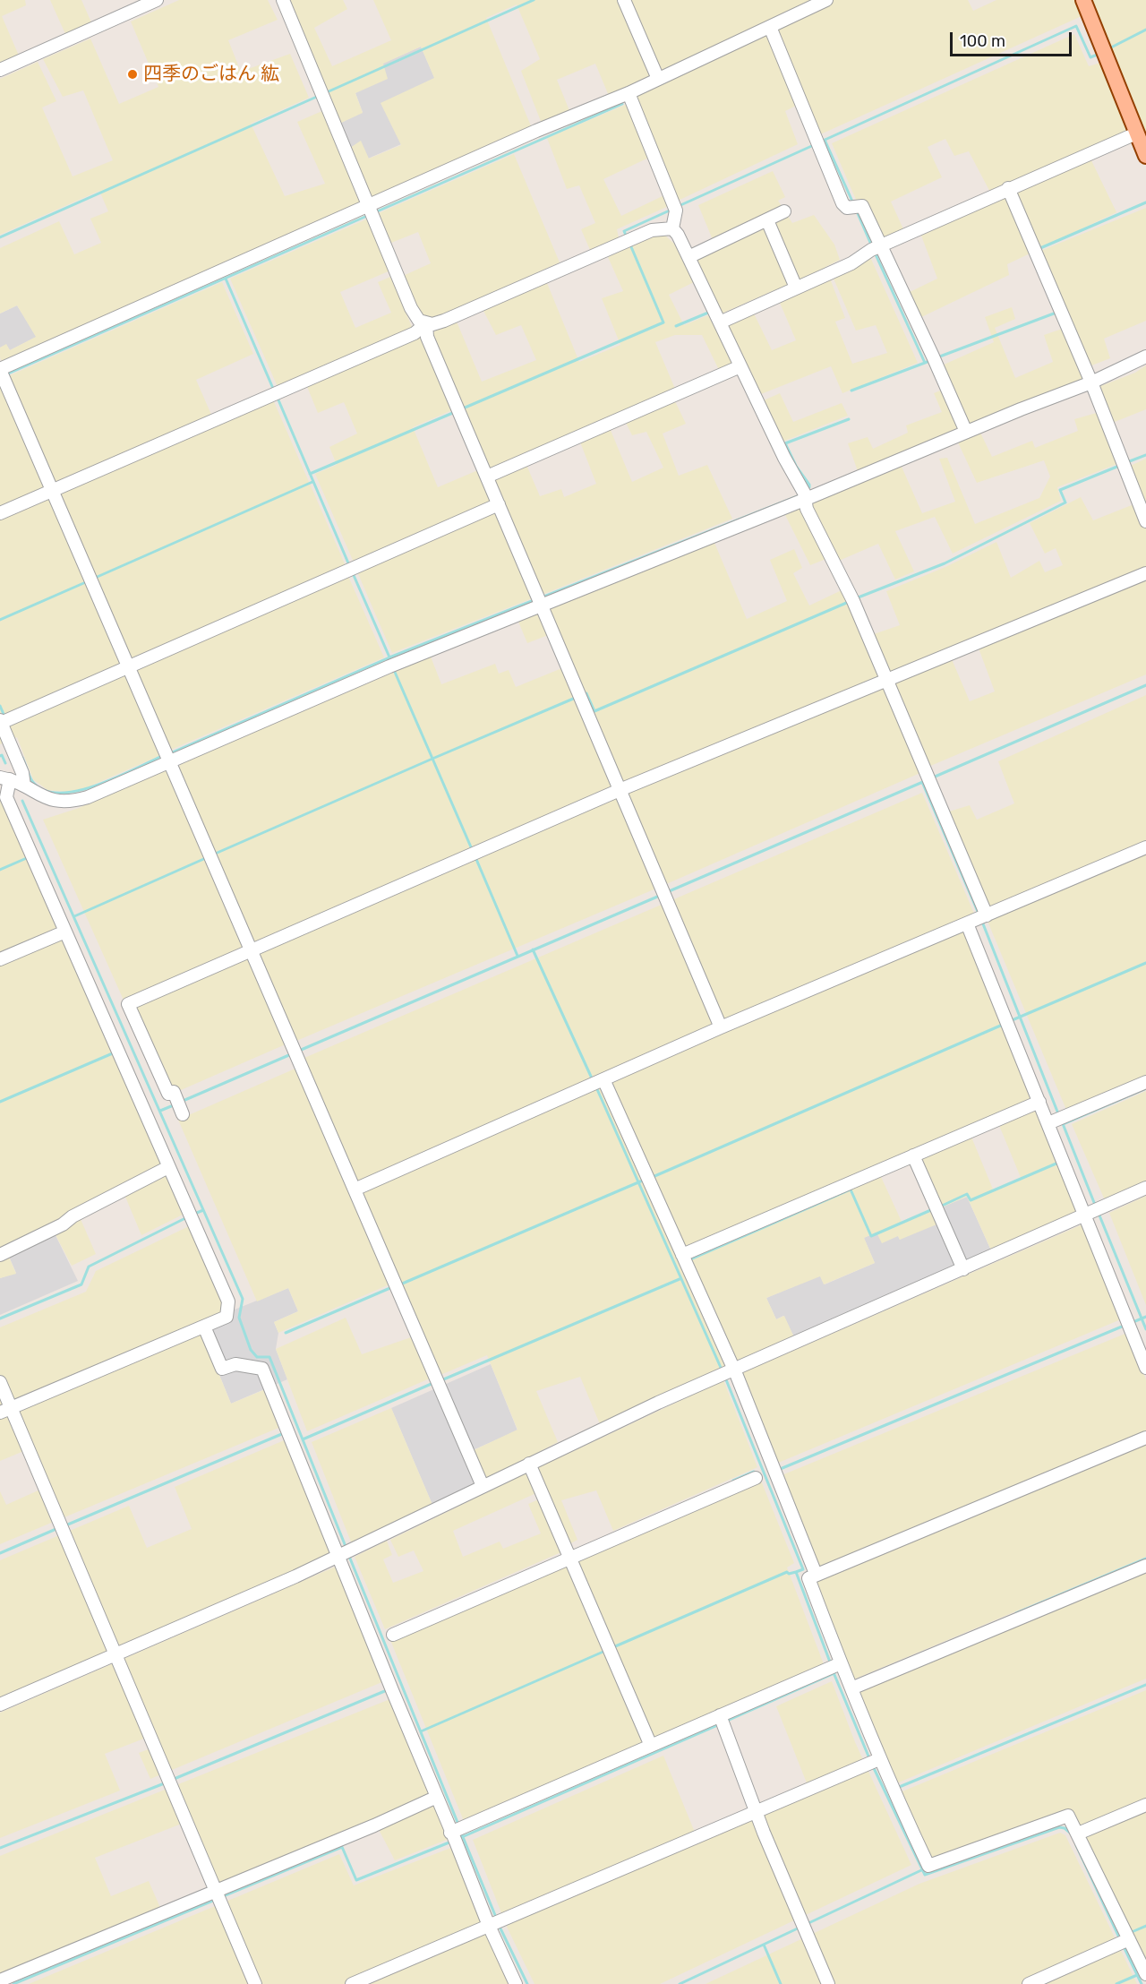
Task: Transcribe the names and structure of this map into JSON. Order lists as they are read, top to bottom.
{
  "places": ["四季のごはん 紘"],
  "scale_bar": "100 m"
}
